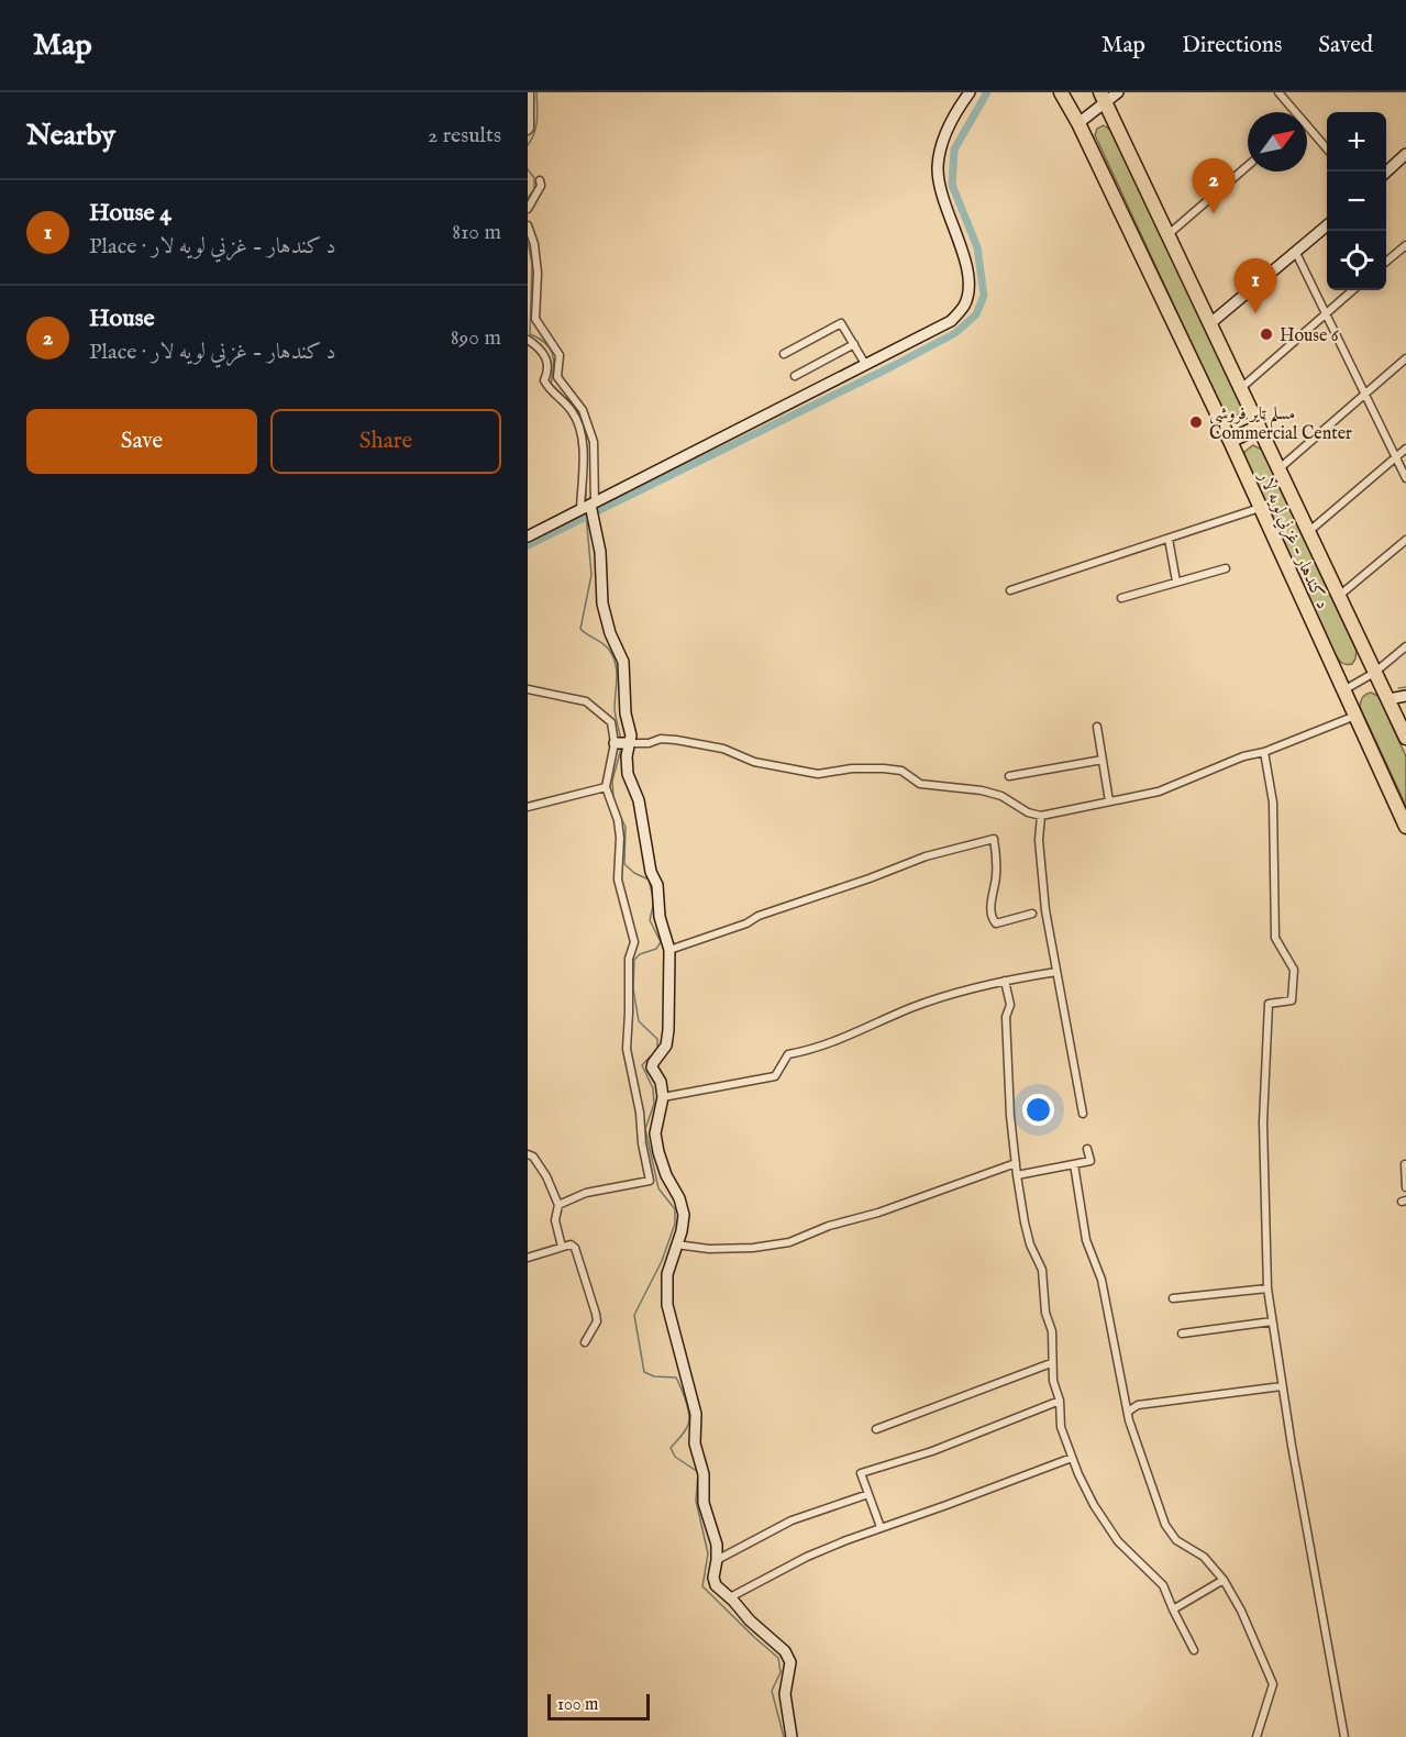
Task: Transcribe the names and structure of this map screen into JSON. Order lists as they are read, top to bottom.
{
  "streets": {
    "highway": ["د کندهار - غزني لويه لار"]
  },
  "places": ["House 6", "مسلم ټایر فروشي Commercial Center"],
  "scale_bar": "100 m",
  "north": "top right",
  "page": {
    "header": "Map",
    "nav": ["Map", "Directions", "Saved"],
    "heading": ["Nearby", "2 results"],
    "map_buttons": ["+", "−"],
    "pins": ["2", "1"],
    "list": [
      {
        "mark": "1",
        "name": "House 4",
        "note": "Place · د کندهار - غزني لويه لار",
        "value": "810 m"
      },
      {
        "mark": "2",
        "name": "House",
        "note": "Place · د کندهار - غزني لويه لار",
        "value": "890 m"
      }
    ],
    "buttons": ["Save", "Share"],
    "scale": "100 m"
  }
}
